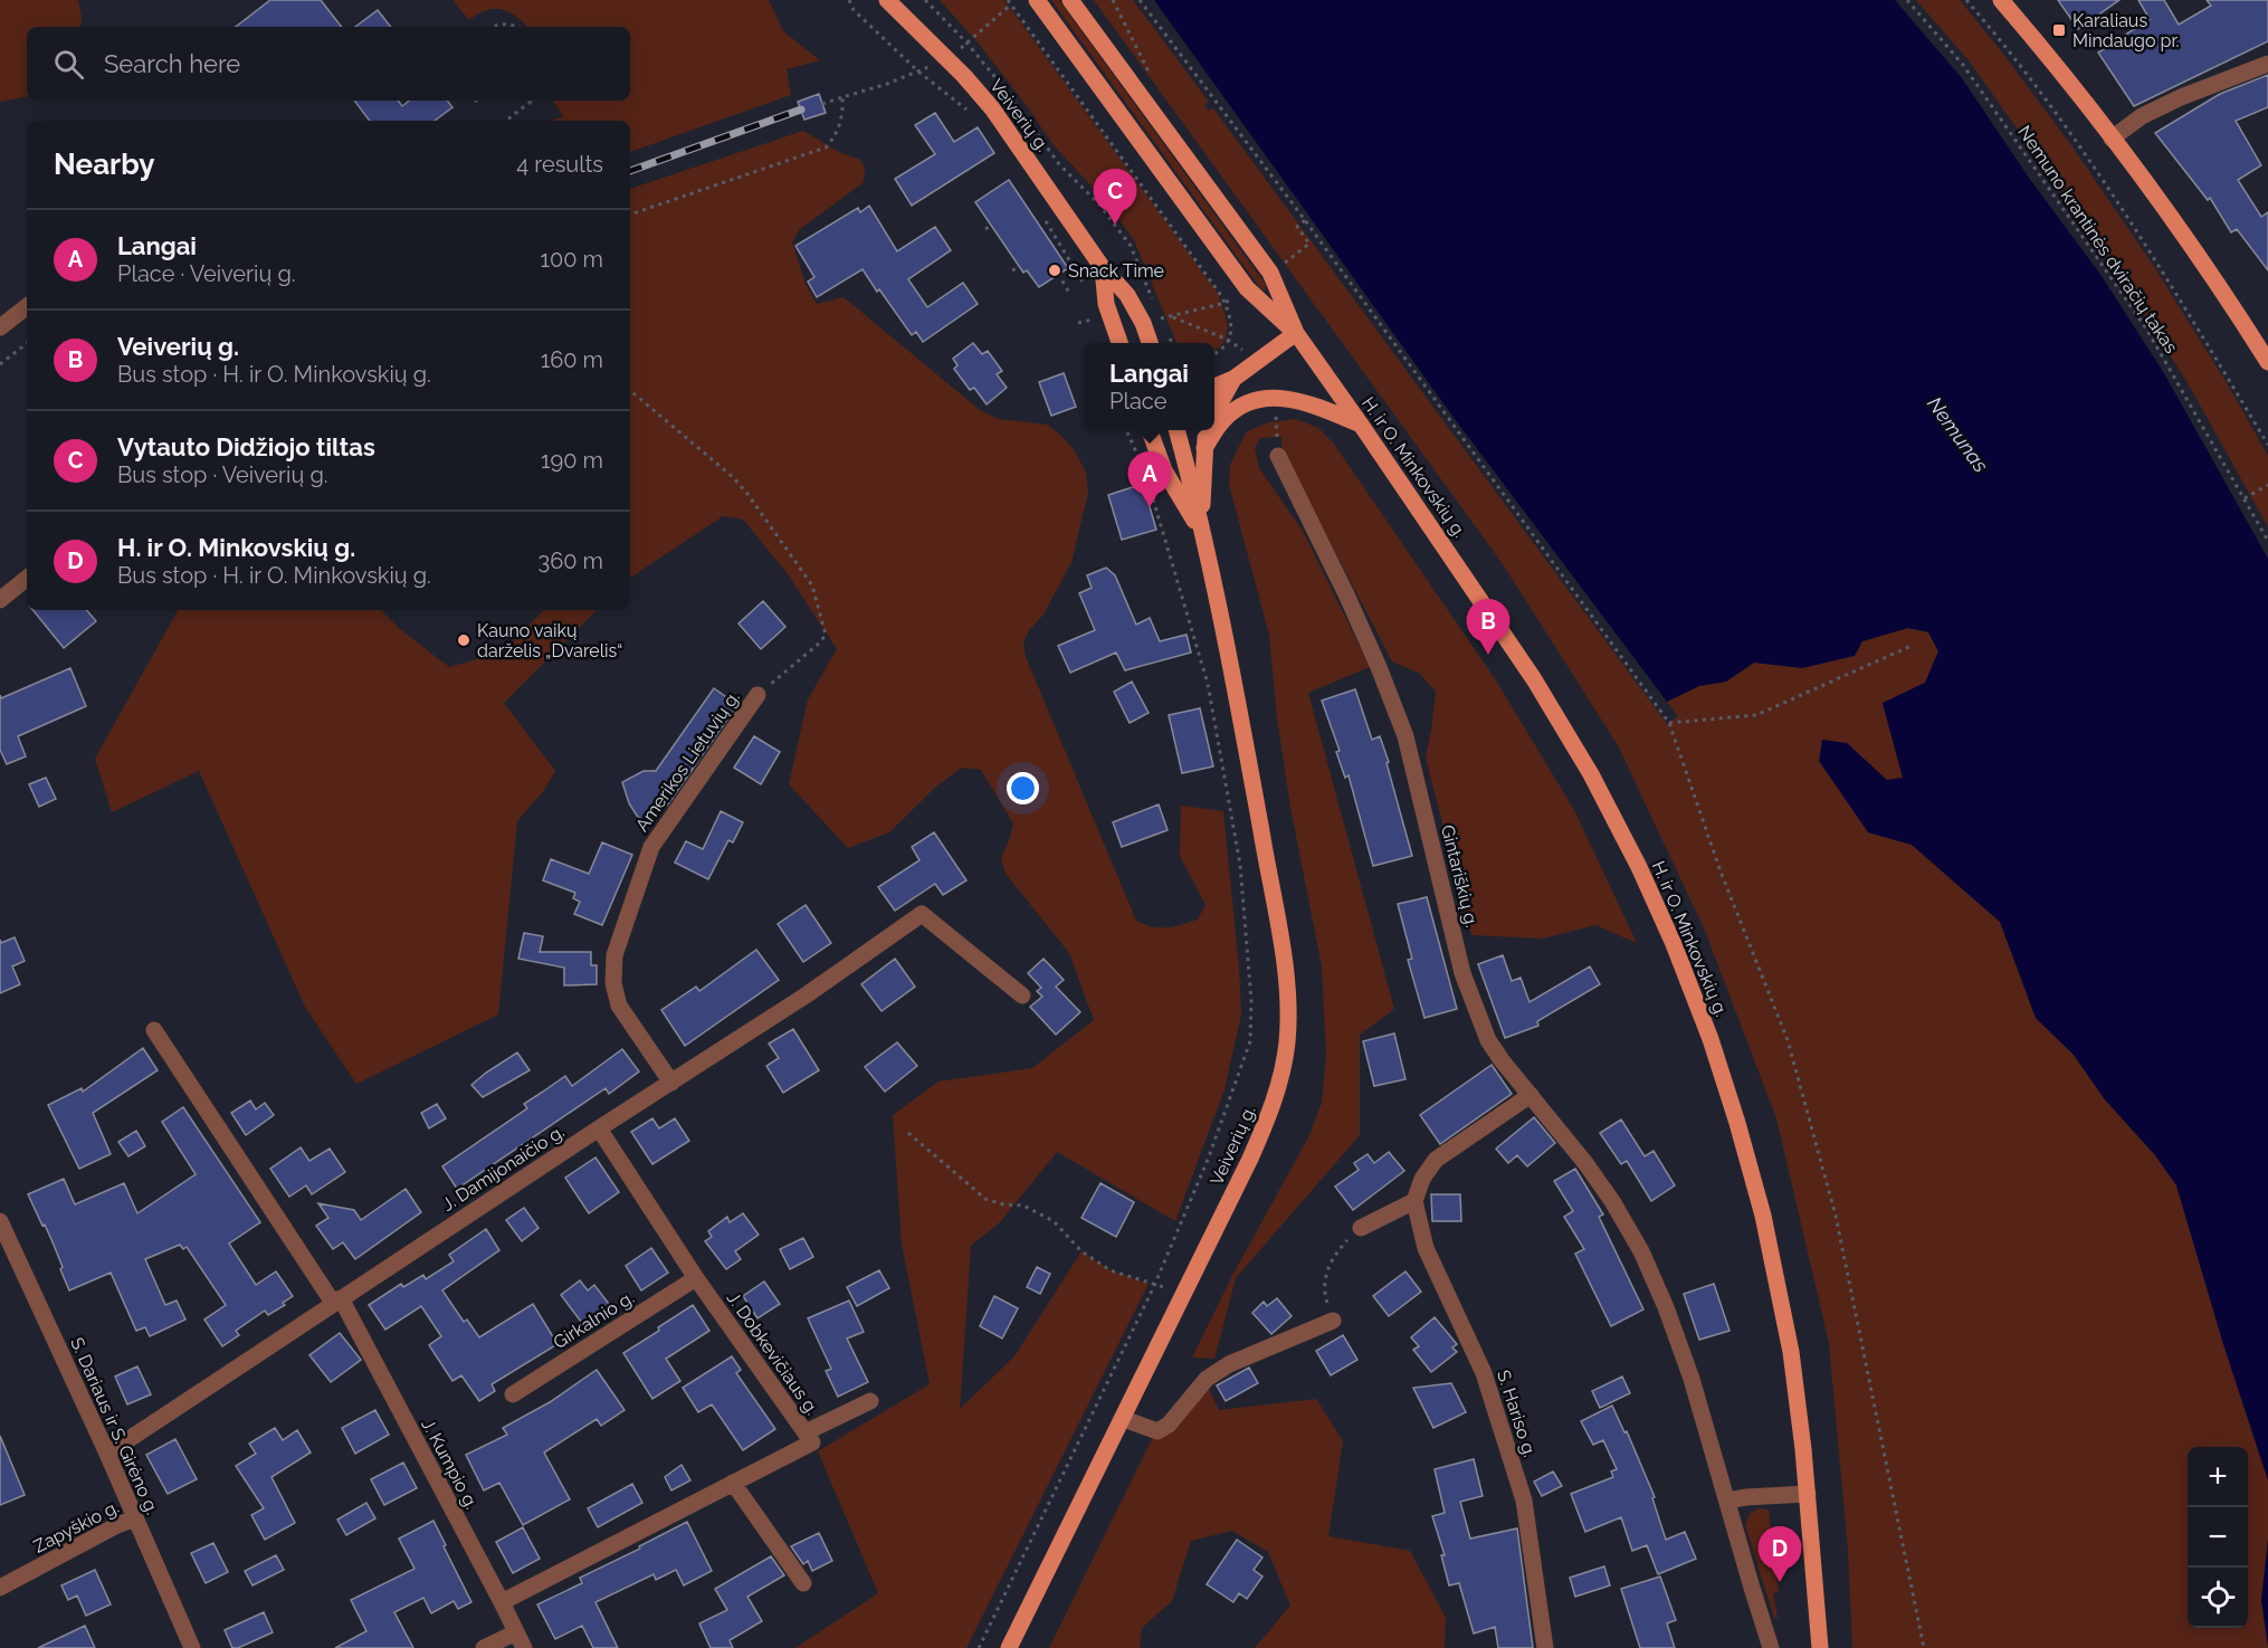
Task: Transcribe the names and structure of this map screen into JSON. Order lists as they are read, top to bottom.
{
  "streets": {
    "main road": ["Veiverių g.", "H. ir O. Minkovskių g."],
    "street": [
      "Amerikos Lietuvių g.",
      "Gintariškių g.",
      "J. Damijonaičio g.",
      "Girkalnio g.",
      "J. Dobkevičiaus g.",
      "S. Hariso g.",
      "S. Dariaus ir S. Girėno g.",
      "J. Kumpio g.",
      "Zapyškio g."
    ],
    "path": ["Nemuno krantinės dviračių takas"]
  },
  "crossings": [
    ["Amerikos Lietuvių g.", "J. Damijonaičio g."],
    ["J. Damijonaičio g.", "J. Dobkevičiaus g."],
    ["J. Damijonaičio g.", "S. Dariaus ir S. Girėno g."],
    ["J. Damijonaičio g.", "J. Kumpio g."],
    ["Girkalnio g.", "J. Dobkevičiaus g."],
    ["J. Dobkevičiaus g.", "J. Kumpio g."],
    ["S. Dariaus ir S. Girėno g.", "Zapyškio g."]
  ],
  "water": ["Nemunas"],
  "places": {
    "transit": ["Karaliaus Mindaugo pr."],
    "other": ["Snack Time", "Kauno vaikų darželis „Dvarelis“"]
  },
  "page": {
    "search": "Search here",
    "heading": ["Nearby", "4 results"],
    "pins": [
      "C",
      "A",
      "B",
      "D"
    ],
    "list": [
      {
        "mark": "A",
        "name": "Langai",
        "note": "Place · Veiverių g.",
        "value": "100 m"
      },
      {
        "mark": "B",
        "name": "Veiverių g.",
        "note": "Bus stop · H. ir O. Minkovskių g.",
        "value": "160 m"
      },
      {
        "mark": "C",
        "name": "Vytauto Didžiojo tiltas",
        "note": "Bus stop · Veiverių g.",
        "value": "190 m"
      },
      {
        "mark": "D",
        "name": "H. ir O. Minkovskių g.",
        "note": "Bus stop · H. ir O. Minkovskių g.",
        "value": "360 m"
      }
    ],
    "popup": ["Langai", "Place"],
    "map_buttons": ["+", "−"]
  }
}
